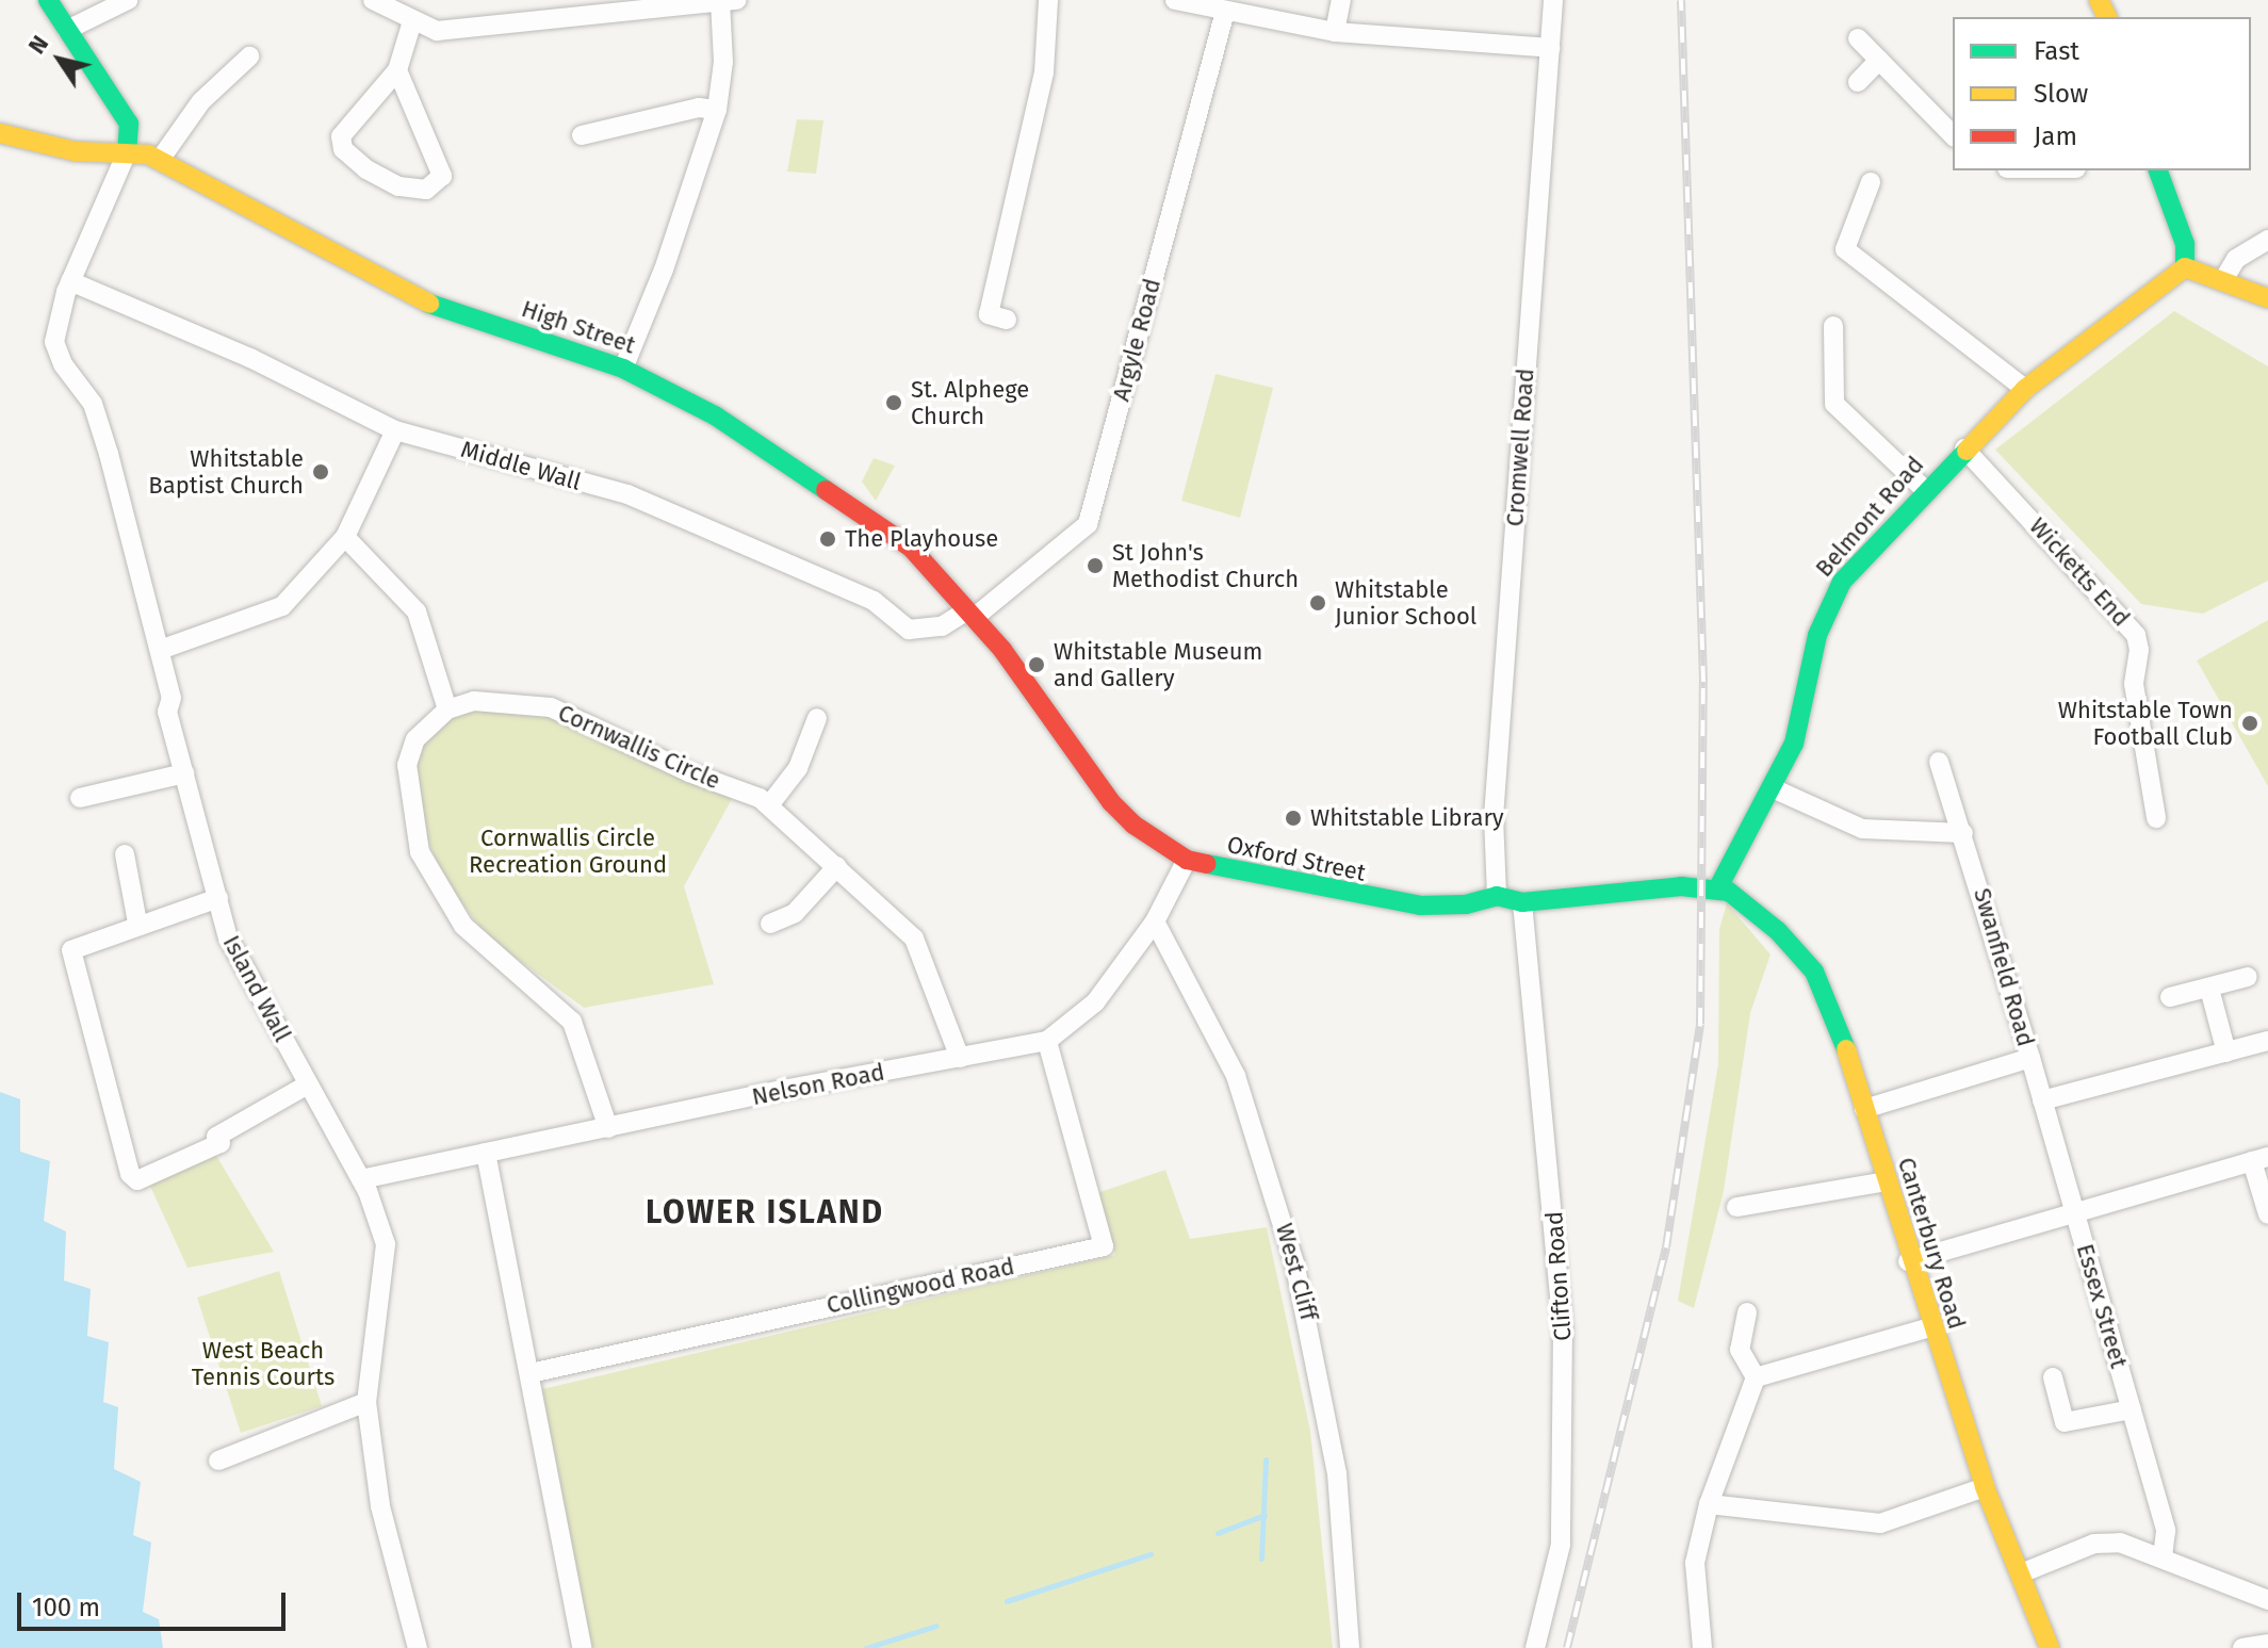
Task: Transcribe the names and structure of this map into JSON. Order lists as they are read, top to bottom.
{
  "streets": {
    "main road": [
      "High Street",
      "Belmont Road",
      "Oxford Street",
      "Canterbury Road"
    ],
    "street": [
      "Argyle Road",
      "Cromwell Road",
      "Middle Wall",
      "Wicketts End",
      "Cornwallis Circle",
      "Swanfield Road",
      "Island Wall",
      "Nelson Road",
      "West Cliff",
      "Clifton Road",
      "Collingwood Road",
      "Essex Street"
    ]
  },
  "crossings": [
    ["High Street", "Argyle Road"],
    ["High Street", "Middle Wall"],
    ["High Street", "Oxford Street"],
    ["High Street", "Island Wall"],
    ["Argyle Road", "Middle Wall"],
    ["Argyle Road", "Oxford Street"],
    ["Cromwell Road", "Oxford Street"],
    ["Middle Wall", "Oxford Street"],
    ["Middle Wall", "Island Wall"],
    ["Belmont Road", "Wicketts End"],
    ["Belmont Road", "Oxford Street"],
    ["Belmont Road", "Canterbury Road"],
    ["Cornwallis Circle", "Nelson Road"],
    ["Oxford Street", "Nelson Road"],
    ["Oxford Street", "Canterbury Road"],
    ["Oxford Street", "Clifton Road"],
    ["Swanfield Road", "Canterbury Road"],
    ["Swanfield Road", "Essex Street"],
    ["Island Wall", "Nelson Road"],
    ["Nelson Road", "West Cliff"],
    ["Nelson Road", "Collingwood Road"]
  ],
  "districts": ["LOWER ISLAND"],
  "parks": ["Cornwallis Circle Recreation Ground", "West Beach Tennis Courts"],
  "places": [
    "St. Alphege Church",
    "Whitstable Baptist Church",
    "The Playhouse",
    "St John's Methodist Church",
    "Whitstable Junior School",
    "Whitstable Museum and Gallery",
    "Whitstable Town Football Club",
    "Whitstable Library"
  ],
  "legend": ["Fast", "Slow", "Jam"],
  "scale_bar": "100 m",
  "north": "top left"
}
